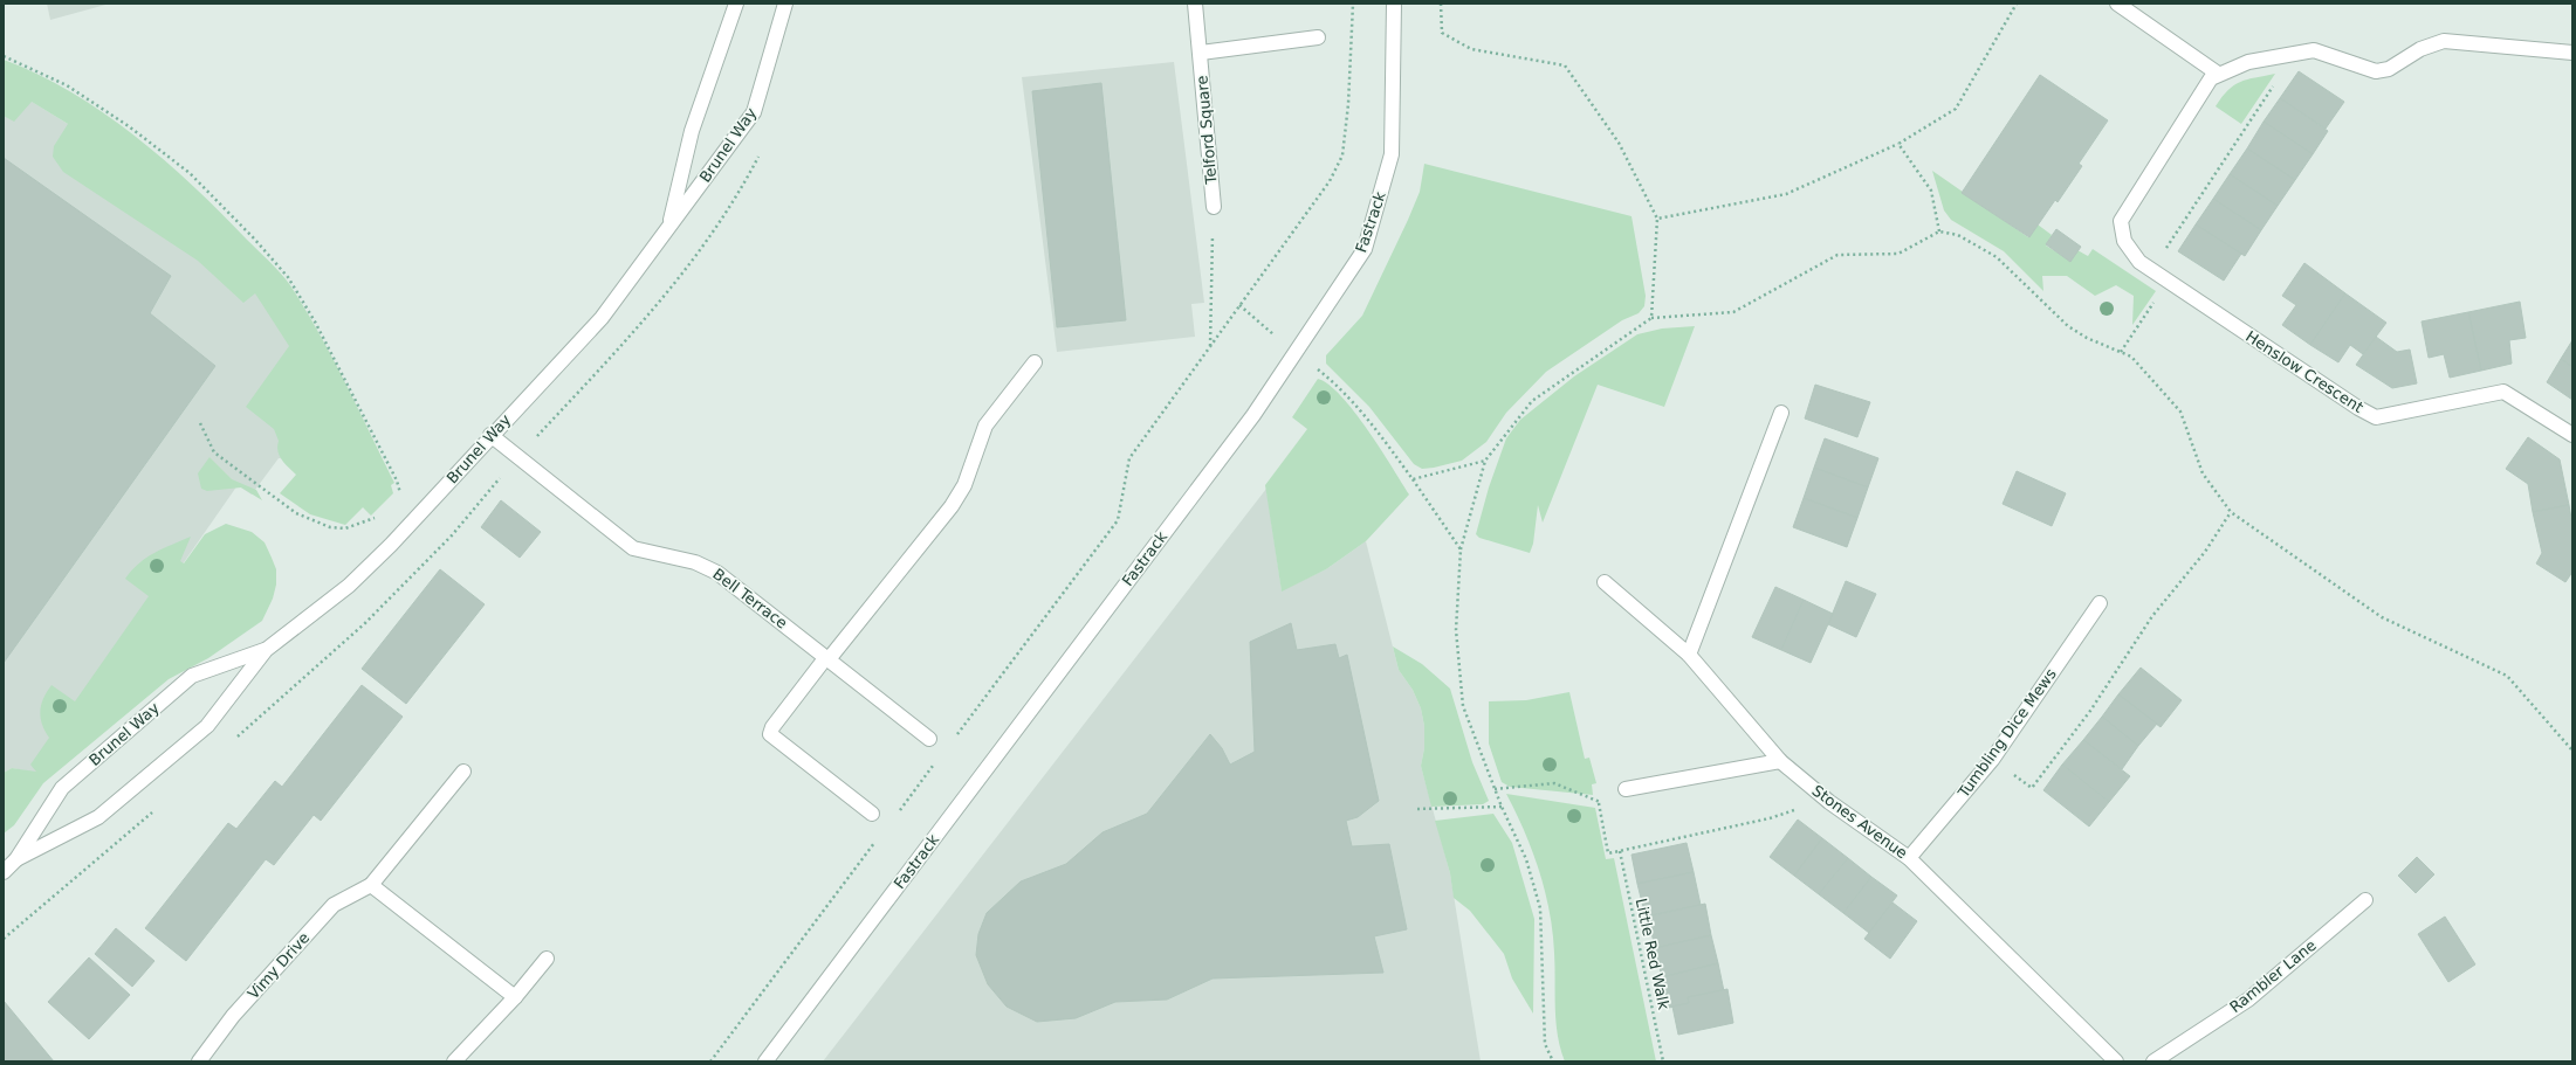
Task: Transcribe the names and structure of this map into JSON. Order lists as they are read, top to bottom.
{
  "streets": {
    "street": [
      "Telford Square",
      "Brunel Way",
      "Fastrack",
      "Henslow Crescent",
      "Bell Terrace",
      "Tumbling Dice Mews",
      "Stones Avenue",
      "Vimy Drive",
      "Rambler Lane"
    ],
    "path": ["Little Red Walk"]
  },
  "crossings": [
    ["Brunel Way", "Bell Terrace"],
    ["Tumbling Dice Mews", "Stones Avenue"]
  ]
}
